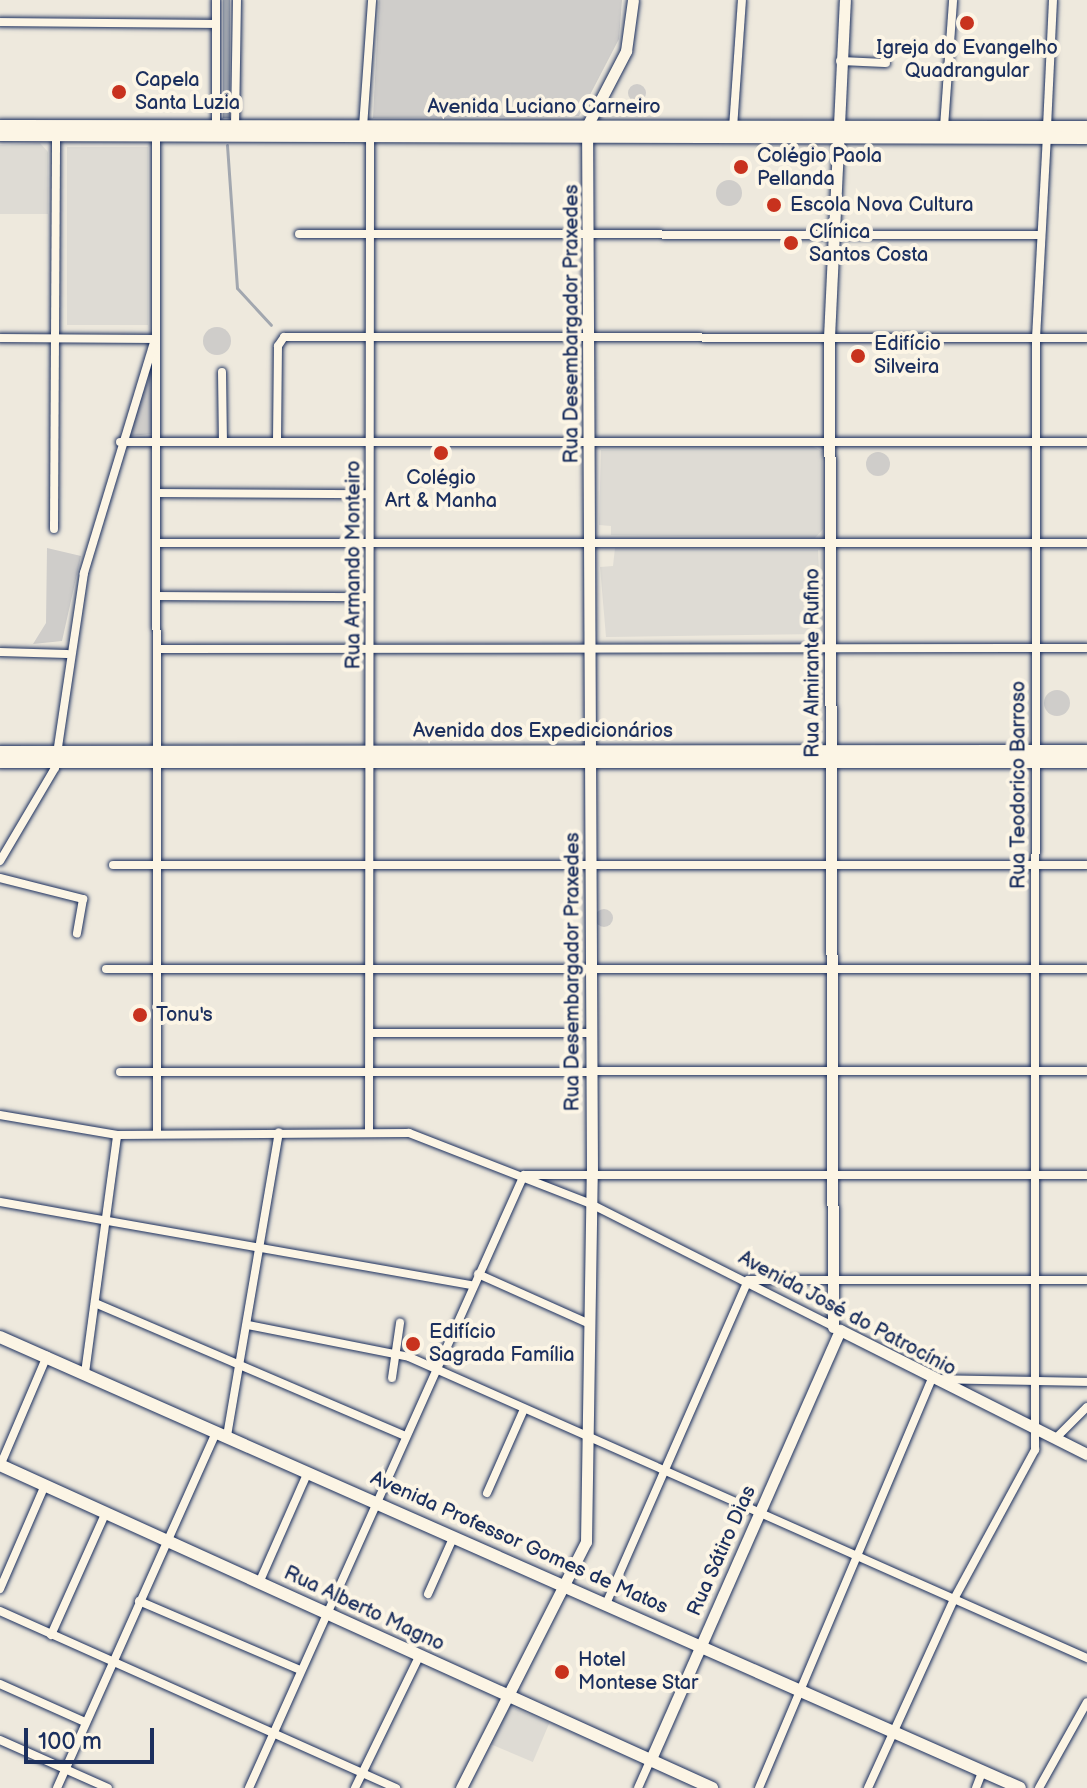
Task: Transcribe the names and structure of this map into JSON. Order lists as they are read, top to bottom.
{
  "streets": {
    "main road": [
      "Avenida Luciano Carneiro",
      "Avenida dos Expedicionários",
      "Avenida Professor Gomes de Matos",
      "Rua Alberto Magno"
    ],
    "street": [
      "Rua Desembargador Praxedes",
      "Rua Armando Monteiro",
      "Rua Almirante Rufino",
      "Rua Teodorico Barroso",
      "Avenida José do Patrocínio",
      "Rua Sátiro Dias"
    ]
  },
  "crossings": [
    ["Avenida Luciano Carneiro", "Rua Desembargador Praxedes"],
    ["Avenida Luciano Carneiro", "Rua Armando Monteiro"],
    ["Avenida Luciano Carneiro", "Rua Almirante Rufino"],
    ["Avenida Luciano Carneiro", "Rua Teodorico Barroso"],
    ["Rua Desembargador Praxedes", "Avenida dos Expedicionários"],
    ["Rua Desembargador Praxedes", "Avenida José do Patrocínio"],
    ["Rua Desembargador Praxedes", "Avenida Professor Gomes de Matos"],
    ["Rua Desembargador Praxedes", "Rua Alberto Magno"],
    ["Rua Armando Monteiro", "Avenida dos Expedicionários"],
    ["Rua Armando Monteiro", "Avenida José do Patrocínio"],
    ["Rua Almirante Rufino", "Avenida dos Expedicionários"],
    ["Rua Almirante Rufino", "Avenida José do Patrocínio"],
    ["Rua Almirante Rufino", "Rua Sátiro Dias"],
    ["Avenida dos Expedicionários", "Rua Teodorico Barroso"],
    ["Rua Teodorico Barroso", "Avenida José do Patrocínio"],
    ["Avenida José do Patrocínio", "Rua Sátiro Dias"],
    ["Avenida Professor Gomes de Matos", "Rua Sátiro Dias"],
    ["Rua Sátiro Dias", "Rua Alberto Magno"]
  ],
  "places": [
    "Igreja do Evangelho Quadrangular",
    "Capela Santa Luzia",
    "Colégio Paola Pellanda",
    "Escola Nova Cultura",
    "Clínica Santos Costa",
    "Edifício Silveira",
    "Colégio Art & Manha",
    "Tonu's",
    "Edifício Sagrada Família",
    "Hotel Montese Star"
  ],
  "scale_bar": "100 m"
}
